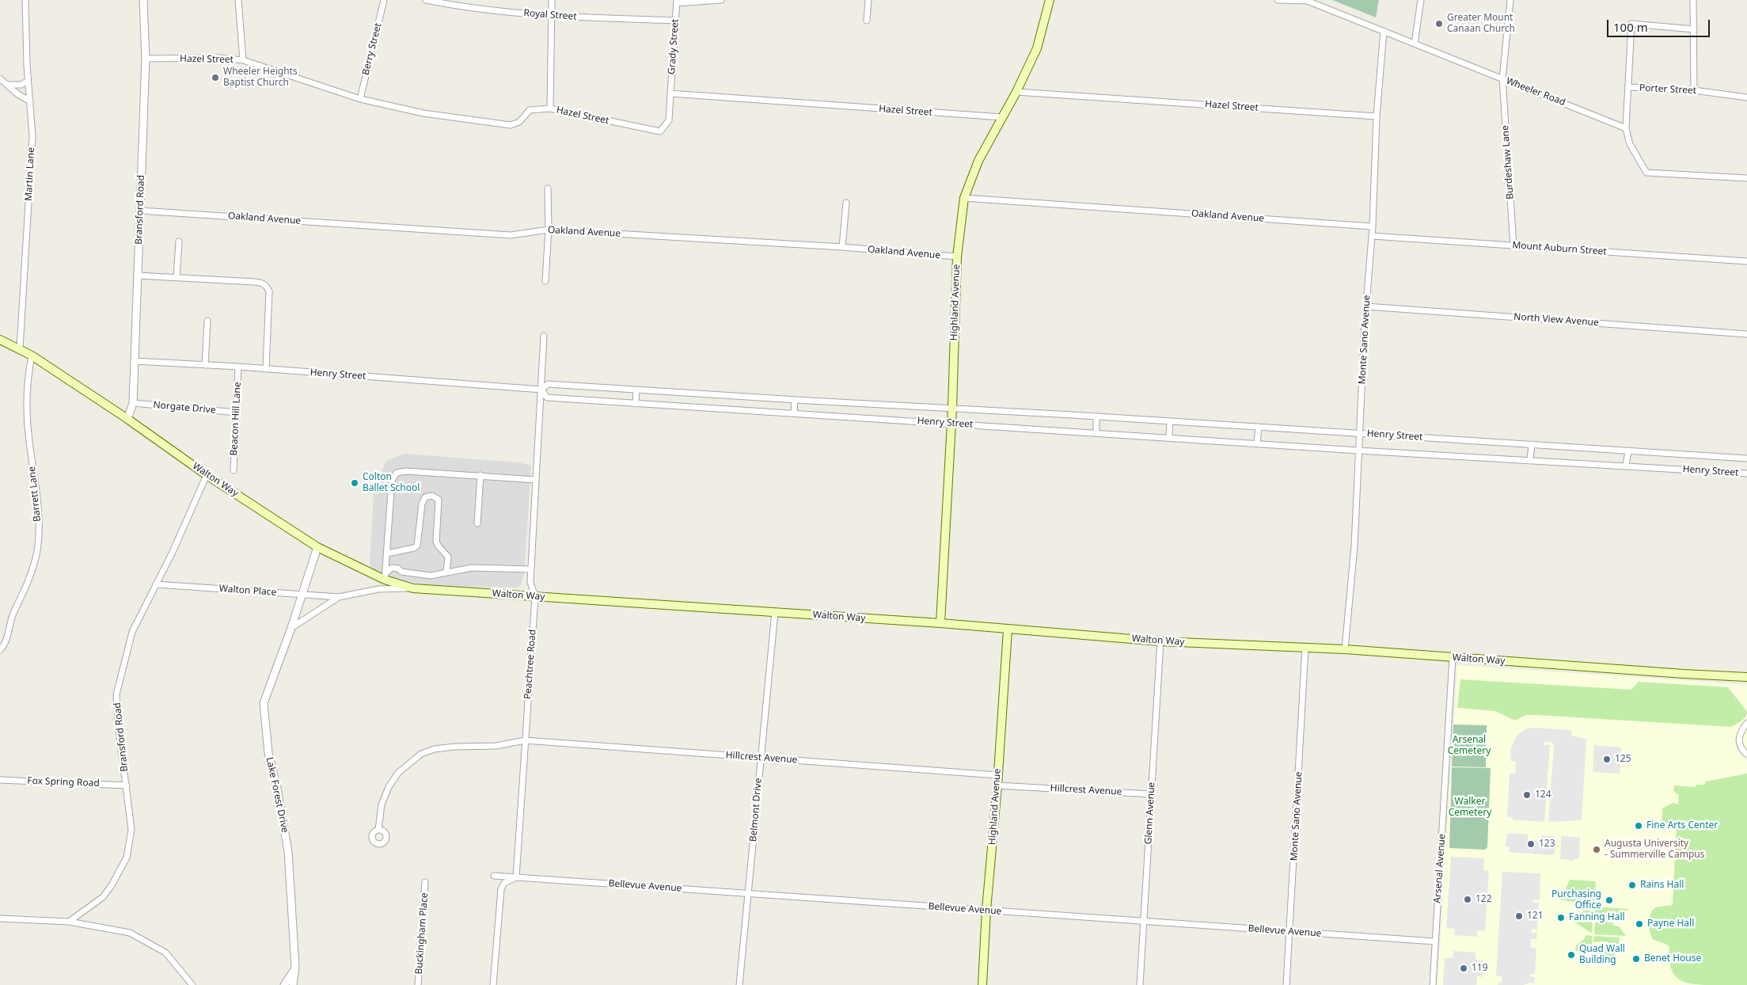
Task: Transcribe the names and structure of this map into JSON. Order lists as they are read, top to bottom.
{
  "streets": {
    "main road": ["Highland Avenue", "Walton Way"],
    "street": [
      "Royal Street",
      "Grady Street",
      "Berry Street",
      "Hazel Street",
      "Porter Street",
      "Wheeler Road",
      "Burdeshaw Lane",
      "Martin Lane",
      "Bransford Road",
      "Oakland Avenue",
      "Mount Auburn Street",
      "North View Avenue",
      "Monte Sano Avenue",
      "Henry Street",
      "Norgate Drive",
      "Beacon Hill Lane",
      "Barrett Lane",
      "Walton Place",
      "Peachtree Road",
      "Hillcrest Avenue",
      "Fox Spring Road",
      "Lake Forest Drive",
      "Belmont Drive",
      "Glenn Avenue",
      "Arsenal Avenue",
      "Bellevue Avenue",
      "Buckingham Place"
    ]
  },
  "crossings": [
    ["Royal Street", "Grady Street"],
    ["Grady Street", "Hazel Street"],
    ["Berry Street", "Hazel Street"],
    ["Hazel Street", "Bransford Road"],
    ["Hazel Street", "Highland Avenue"],
    ["Hazel Street", "Monte Sano Avenue"],
    ["Porter Street", "Wheeler Road"],
    ["Wheeler Road", "Burdeshaw Lane"],
    ["Wheeler Road", "Monte Sano Avenue"],
    ["Burdeshaw Lane", "Mount Auburn Street"],
    ["Martin Lane", "Walton Way"],
    ["Bransford Road", "Oakland Avenue"],
    ["Bransford Road", "Henry Street"],
    ["Bransford Road", "Norgate Drive"],
    ["Bransford Road", "Walton Way"],
    ["Bransford Road", "Walton Place"],
    ["Bransford Road", "Fox Spring Road"],
    ["Oakland Avenue", "Highland Avenue"],
    ["Oakland Avenue", "Monte Sano Avenue"],
    ["Mount Auburn Street", "Monte Sano Avenue"],
    ["Highland Avenue", "Henry Street"],
    ["Highland Avenue", "Walton Way"],
    ["Highland Avenue", "Hillcrest Avenue"],
    ["Highland Avenue", "Bellevue Avenue"],
    ["North View Avenue", "Monte Sano Avenue"],
    ["Monte Sano Avenue", "Henry Street"],
    ["Monte Sano Avenue", "Walton Way"],
    ["Monte Sano Avenue", "Bellevue Avenue"],
    ["Henry Street", "Beacon Hill Lane"],
    ["Henry Street", "Peachtree Road"],
    ["Norgate Drive", "Beacon Hill Lane"],
    ["Walton Way", "Barrett Lane"],
    ["Walton Way", "Peachtree Road"],
    ["Walton Way", "Lake Forest Drive"],
    ["Walton Way", "Belmont Drive"],
    ["Walton Way", "Glenn Avenue"],
    ["Walton Way", "Arsenal Avenue"],
    ["Walton Place", "Lake Forest Drive"],
    ["Peachtree Road", "Hillcrest Avenue"],
    ["Peachtree Road", "Bellevue Avenue"],
    ["Hillcrest Avenue", "Belmont Drive"],
    ["Hillcrest Avenue", "Glenn Avenue"],
    ["Belmont Drive", "Bellevue Avenue"],
    ["Glenn Avenue", "Bellevue Avenue"],
    ["Arsenal Avenue", "Bellevue Avenue"]
  ],
  "parks": ["Arsenal Cemetery", "Walker Cemetery"],
  "places": [
    "Greater Mount Canaan Church",
    "Wheeler Heights Baptist Church",
    "Colton Ballet School",
    "125",
    "124",
    "Fine Arts Center",
    "123",
    "Augusta University - Summerville Campus",
    "Rains Hall",
    "122",
    "Purchasing Office",
    "121",
    "Fanning Hall",
    "Payne Hall",
    "Quad Wall Building",
    "Benet House",
    "119"
  ],
  "scale_bar": "100 m"
}
